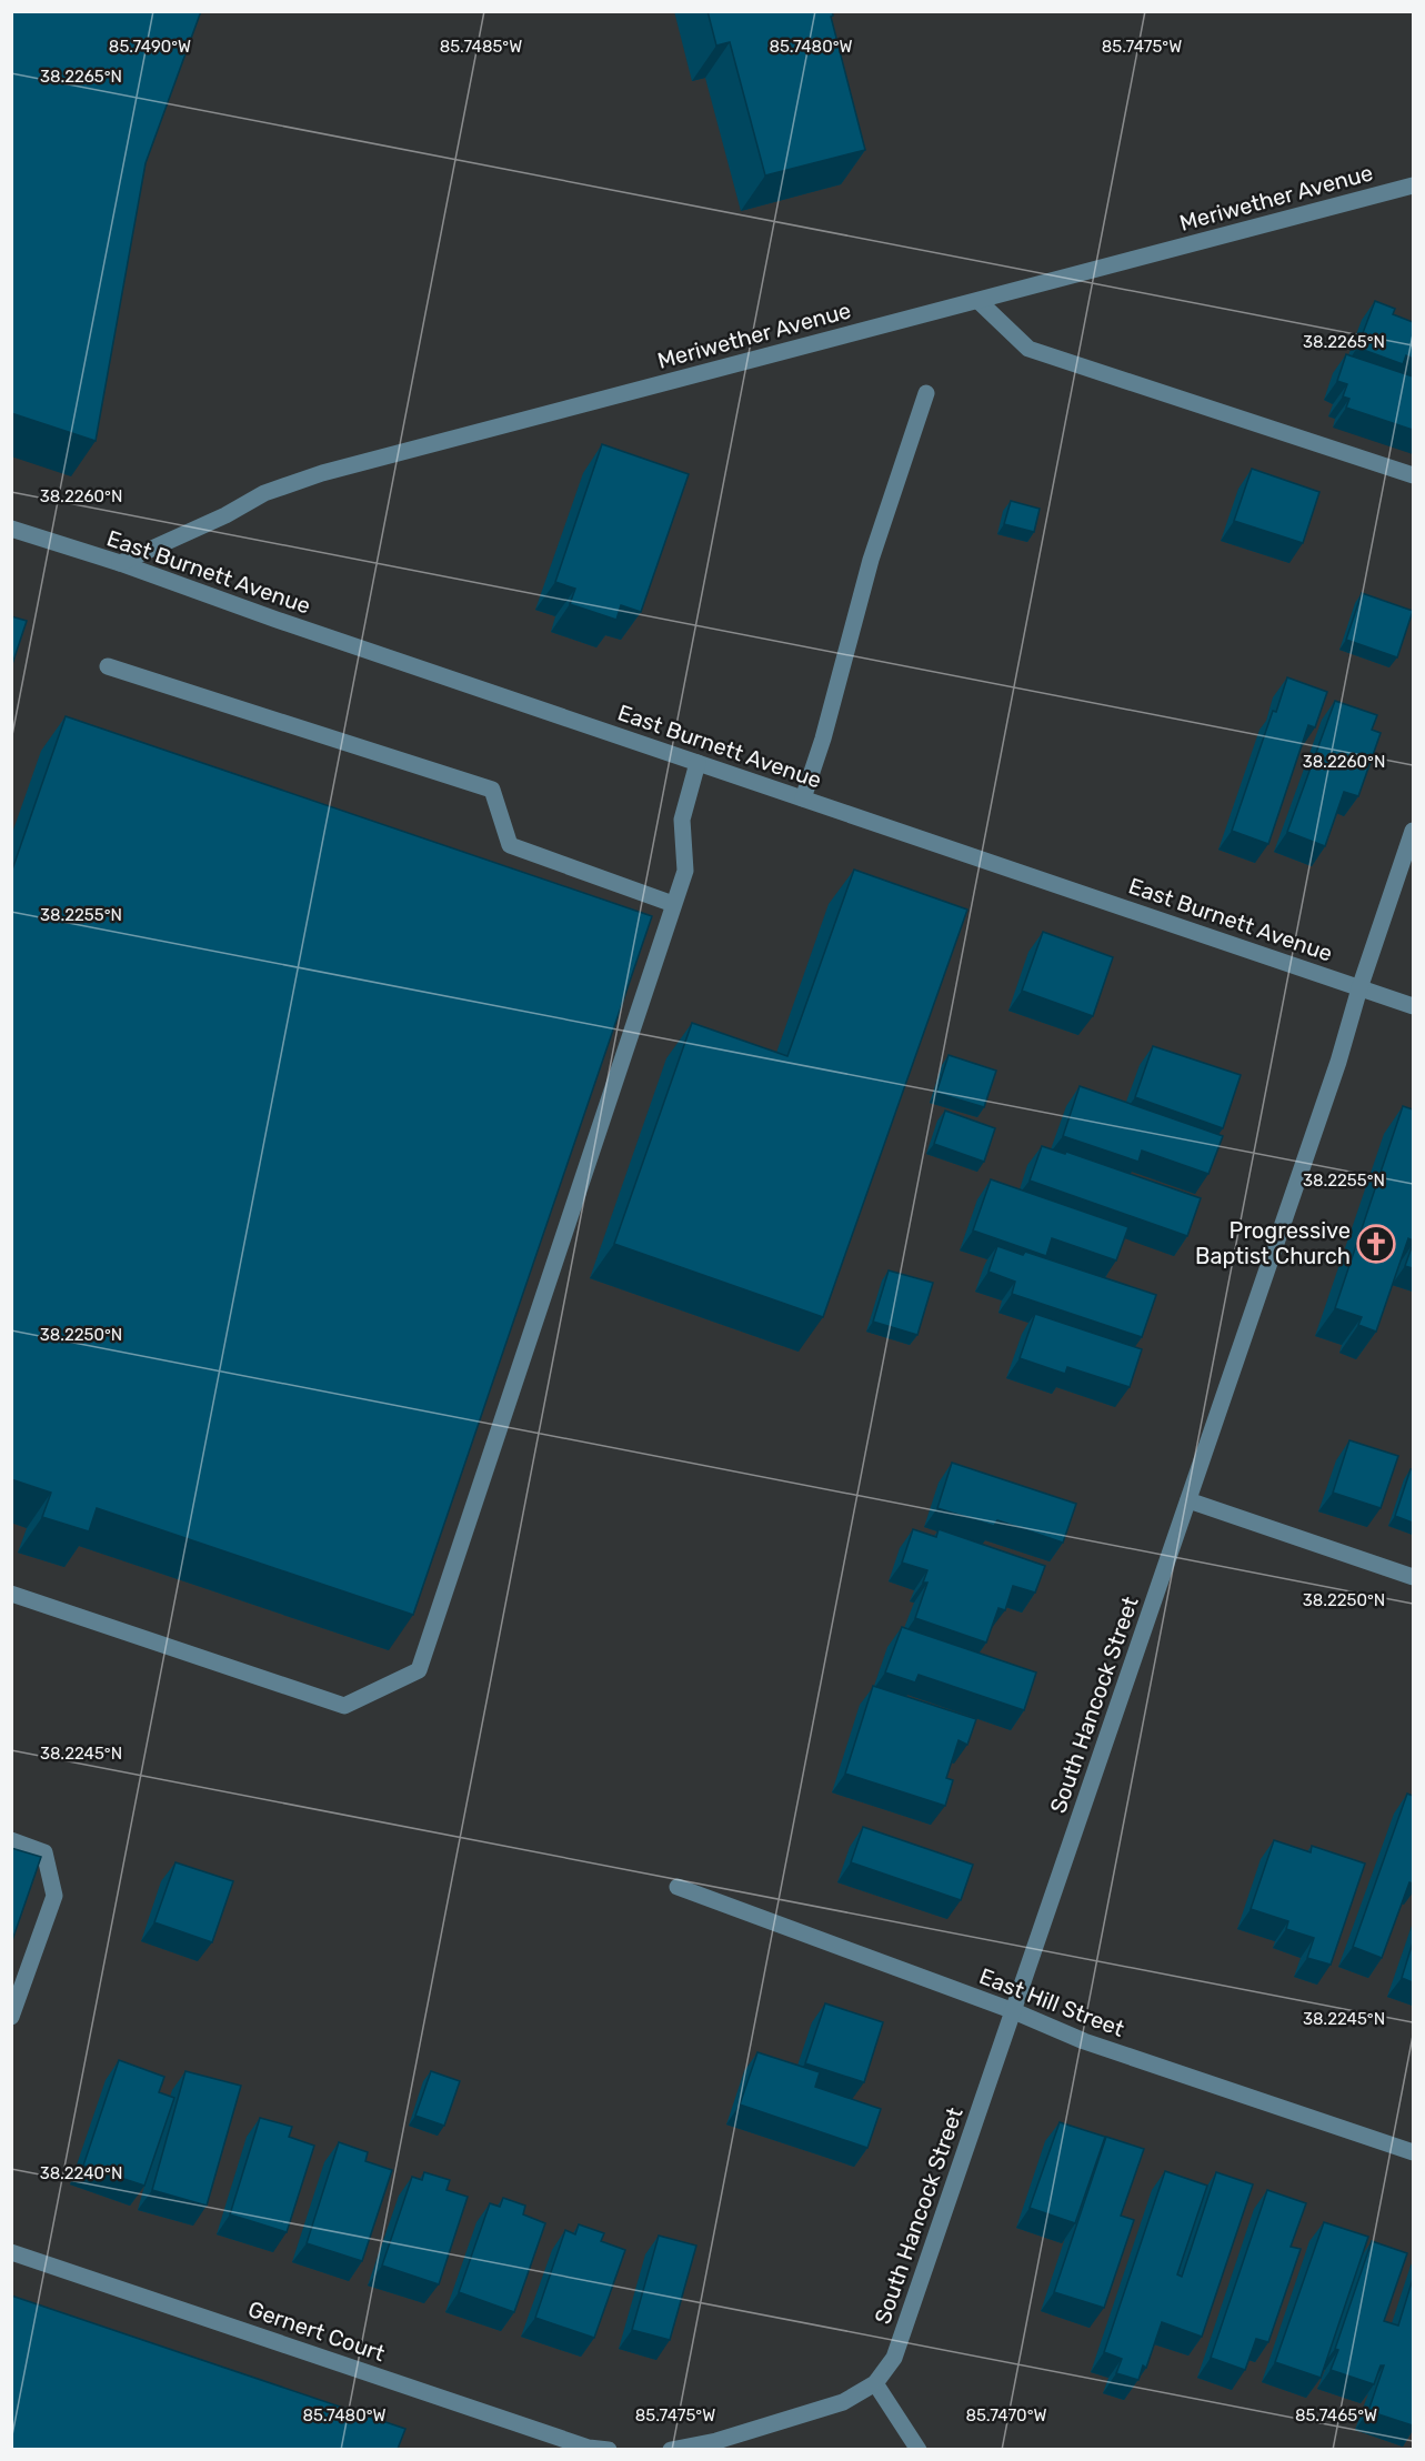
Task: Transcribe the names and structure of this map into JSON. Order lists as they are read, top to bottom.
{
  "streets": {
    "street": [
      "Meriwether Avenue",
      "East Burnett Avenue",
      "South Hancock Street",
      "East Hill Street",
      "Gernert Court"
    ]
  },
  "crossings": [
    ["Meriwether Avenue", "East Burnett Avenue"],
    ["East Burnett Avenue", "South Hancock Street"],
    ["South Hancock Street", "East Hill Street"]
  ],
  "places": {
    "church": ["Progressive Baptist Church"]
  },
  "coordinates": [
    "85.7490°W",
    "85.7485°W",
    "85.7480°W",
    "85.7475°W",
    "38.2265°N",
    "38.2260°N",
    "38.2255°N",
    "38.2250°N",
    "38.2245°N",
    "38.2240°N",
    "85.7470°W",
    "85.7465°W"
  ]
}
